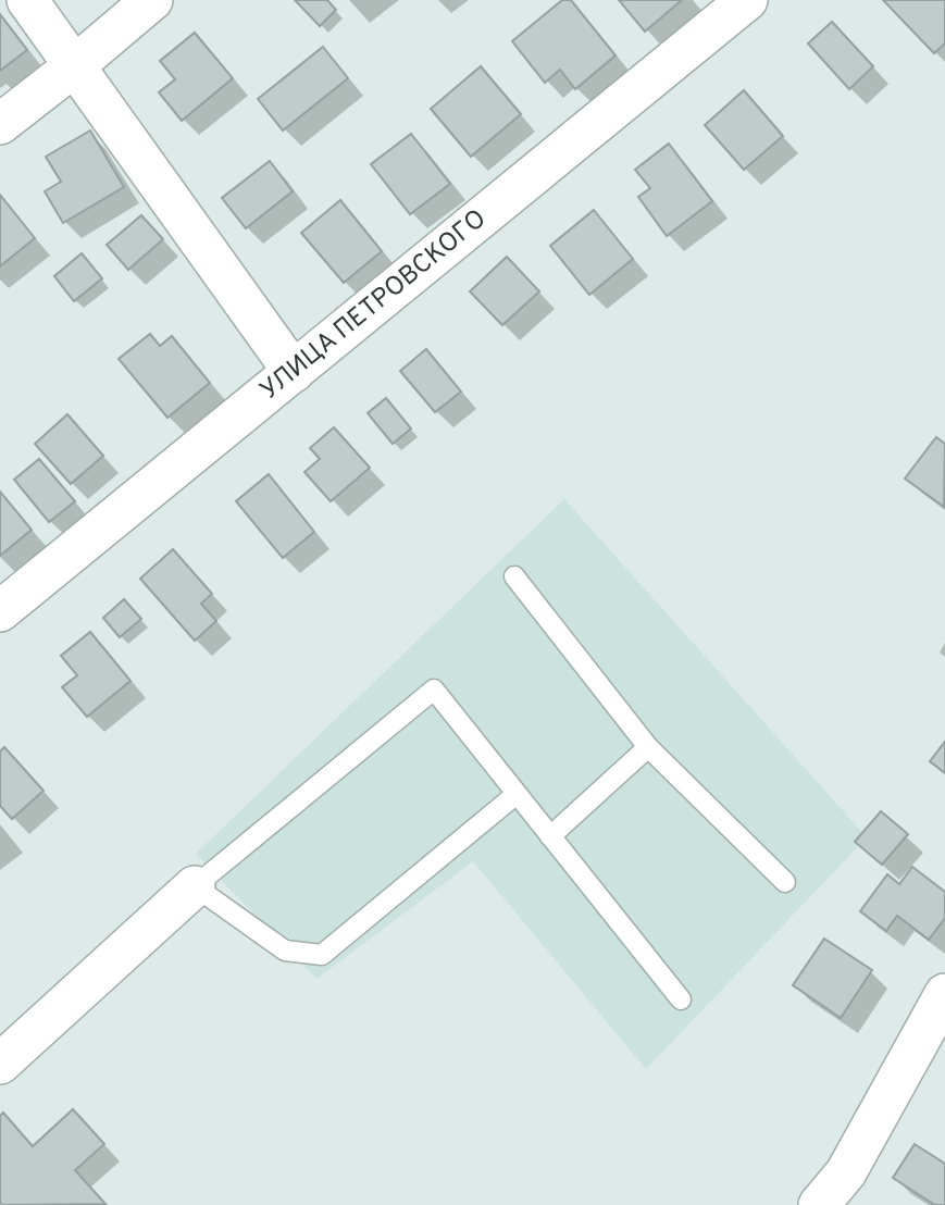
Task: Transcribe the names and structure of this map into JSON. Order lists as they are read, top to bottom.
{
  "streets": {
    "street": ["УЛИЦА ПЕТРОВСКОГО"]
  }
}
